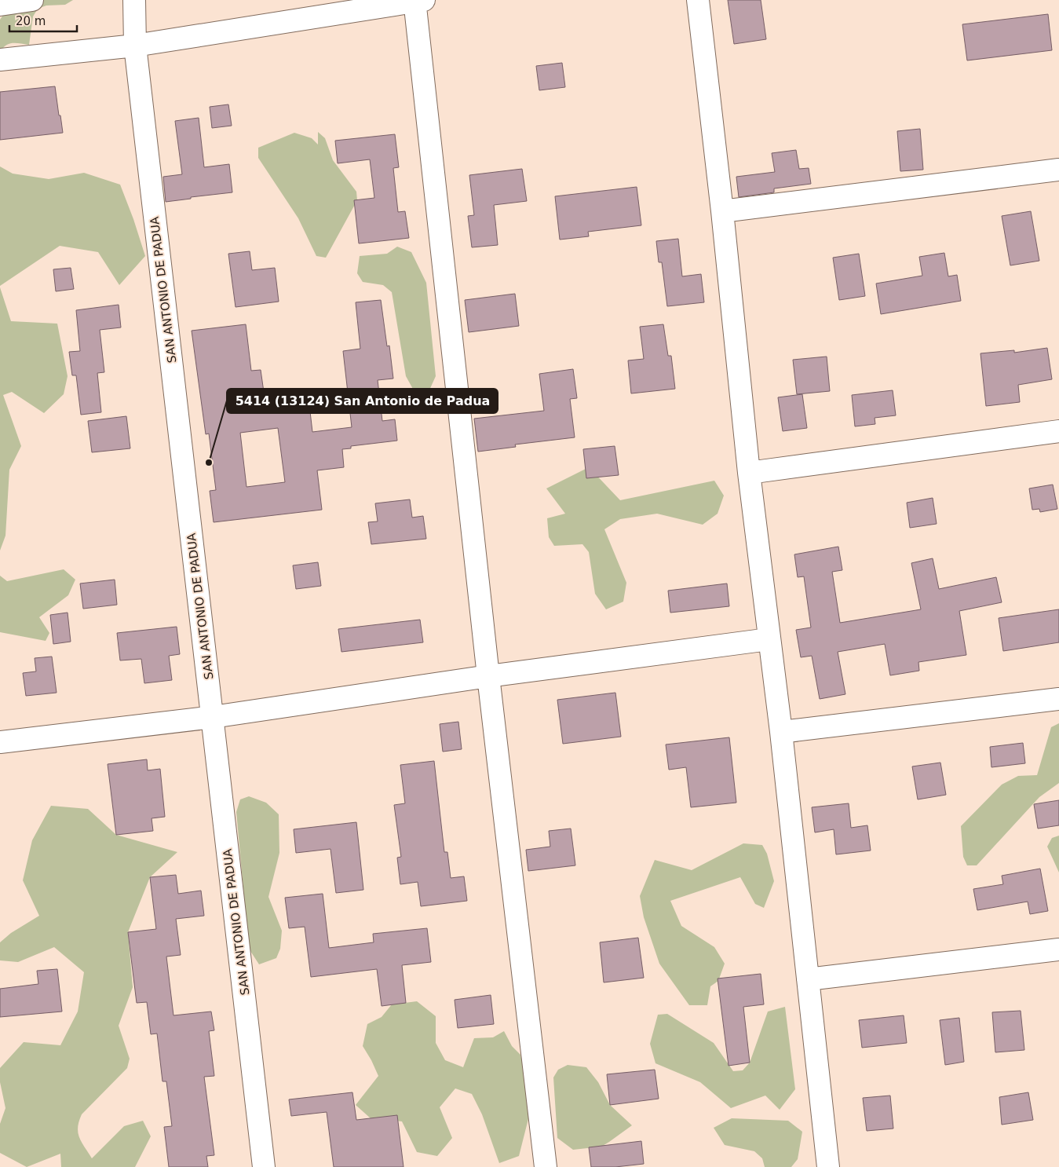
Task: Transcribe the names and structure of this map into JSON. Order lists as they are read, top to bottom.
{
  "streets": {
    "street": ["SAN ANTONIO DE PADUA"]
  },
  "places": ["5414 (13124) San Antonio de Padua"],
  "scale_bar": "20 m"
}
